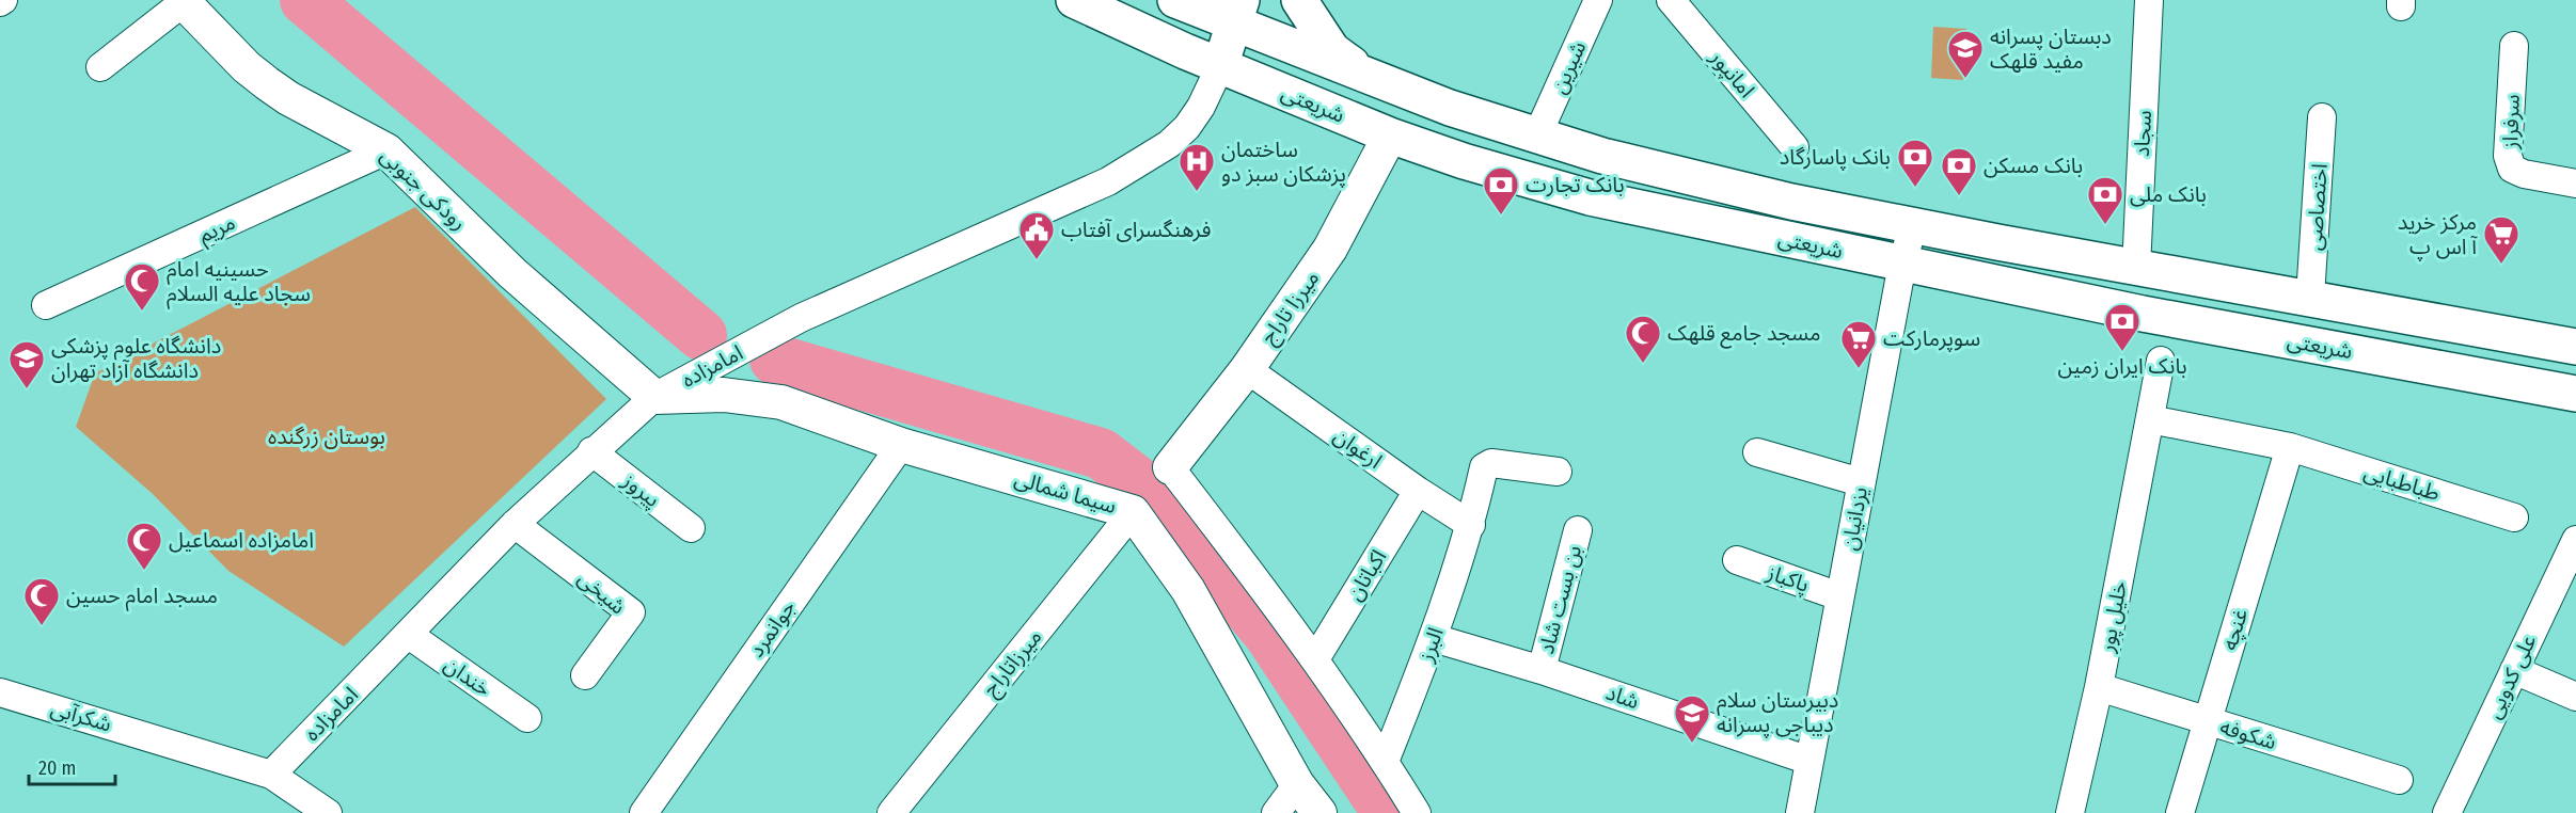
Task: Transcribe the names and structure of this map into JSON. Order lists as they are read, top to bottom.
{
  "streets": {
    "main road": ["شریعتی"],
    "street": [
      "شیرین",
      "امانپور",
      "سرفراز",
      "سجاد",
      "رودکی جنوبی",
      "اختصاصی",
      "مریم",
      "میرزا تاراج",
      "امامزاده",
      "ارغوان",
      "طباطبایی",
      "پیروز",
      "سیما شمالی",
      "یزدانیان",
      "اکباتان",
      "پاکباز",
      "شیخی",
      "بن بست شاد",
      "خلیل‌ پور",
      "جوانمرد",
      "غنچه",
      "البرز",
      "میرزاتاراج",
      "خندان",
      "علی کدویی",
      "شاد",
      "شکرآبی",
      "شکوفه"
    ]
  },
  "crossings": [
    ["شیرین", "شریعتی"],
    ["شریعتی", "سجاد"],
    ["شریعتی", "اختصاصی"],
    ["شریعتی", "میرزا تاراج"],
    ["شریعتی", "امامزاده"],
    ["شریعتی", "یزدانیان"],
    ["رودکی جنوبی", "مریم"],
    ["رودکی جنوبی", "امامزاده"],
    ["رودکی جنوبی", "سیما شمالی"],
    ["میرزا تاراج", "ارغوان"],
    ["امامزاده", "پیروز"],
    ["امامزاده", "سیما شمالی"],
    ["امامزاده", "شیخی"],
    ["امامزاده", "خندان"],
    ["امامزاده", "شکرآبی"],
    ["ارغوان", "اکباتان"],
    ["ارغوان", "البرز"],
    ["طباطبایی", "غنچه"],
    ["سیما شمالی", "جوانمرد"],
    ["سیما شمالی", "میرزاتاراج"],
    ["یزدانیان", "پاکباز"],
    ["یزدانیان", "شاد"],
    ["بن بست شاد", "شاد"],
    ["خلیل‌ پور", "شکوفه"],
    ["غنچه", "شکوفه"],
    ["البرز", "شاد"]
  ],
  "parks": ["بوستان زرگنده"],
  "places": {
    "school or university": ["دبستان پسرانه مفید قلهک", "دانشگاه علوم پزشکی دانشگاه آزاد تهران", "دبیرستان سلام دیباجی پسرانه"],
    "bank": [
      "بانک پاسارگاد",
      "بانک مسکن",
      "بانک تجارت",
      "بانک ملی",
      "بانک ایران زمین"
    ],
    "hospital": ["ساختمان پزشکان سبز دو"],
    "public building": ["فرهنگسرای آفتاب"],
    "supermarket": ["مرکز خرید آ اس پ", "سوپرمارکت"],
    "mosque": [
      "حسینیه امام سجاد علیه السلام",
      "مسجد جامع قلهک",
      "امامزاده اسماعیل",
      "مسجد امام حسین"
    ]
  },
  "scale_bar": "20 m"
}
